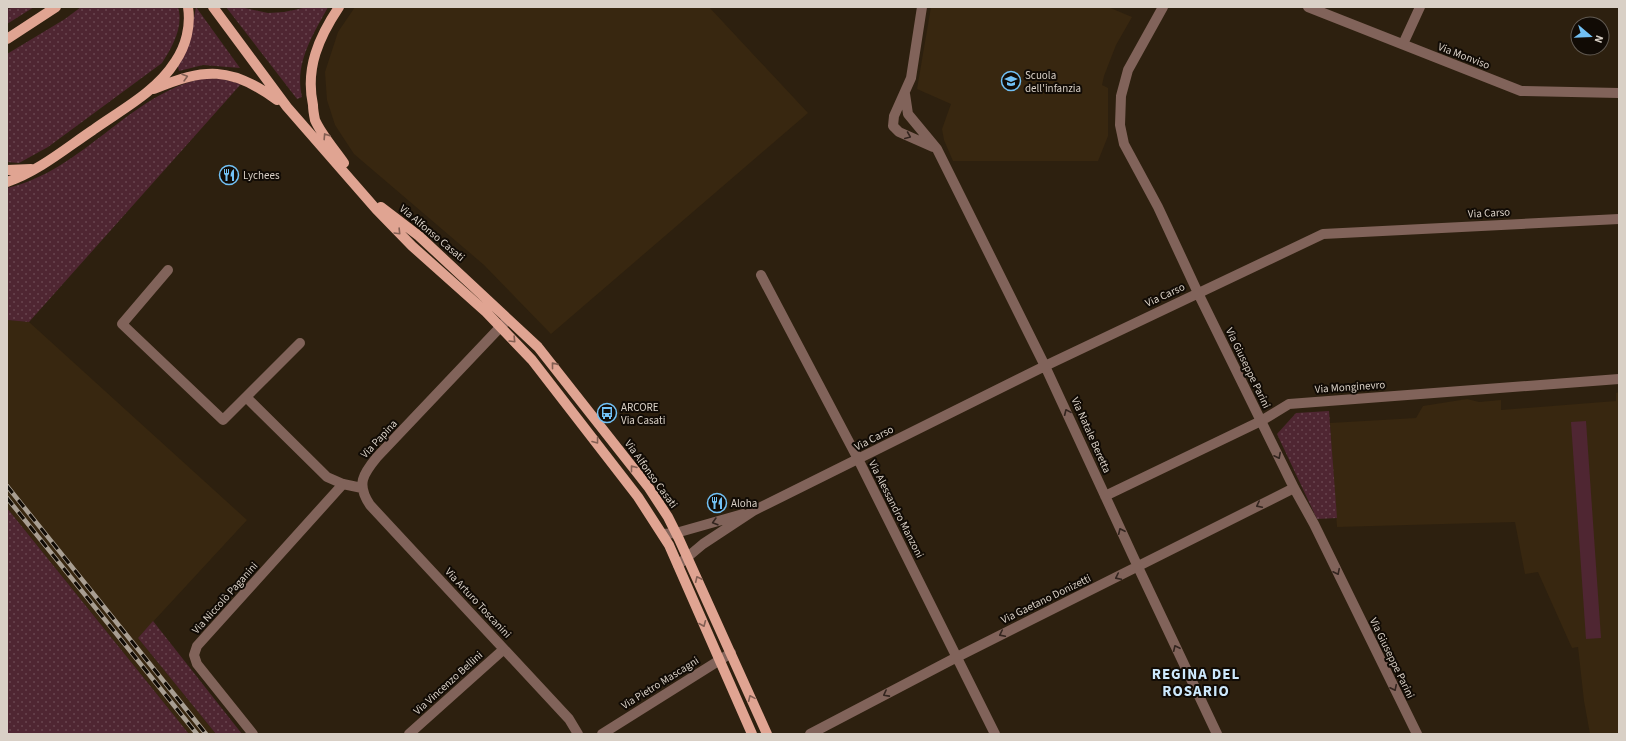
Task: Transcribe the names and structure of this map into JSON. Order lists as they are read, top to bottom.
{
  "streets": {
    "main road": ["Via Alfonso Casati"],
    "street": [
      "Via Monviso",
      "Via Carso",
      "Via Giuseppe Parini",
      "Via Monginevro",
      "Via Natale Beretta",
      "Via Papina",
      "Via Alessandro Manzoni",
      "Via Niccolò Paganini",
      "Via Gaetano Donizetti",
      "Via Arturo Toscanini",
      "Via Vincenzo Bellini",
      "Via Pietro Mascagni"
    ]
  },
  "crossings": [
    ["Via Carso", "Via Alfonso Casati"],
    ["Via Carso", "Via Giuseppe Parini"],
    ["Via Carso", "Via Natale Beretta"],
    ["Via Carso", "Via Alessandro Manzoni"],
    ["Via Alfonso Casati", "Via Papina"],
    ["Via Alfonso Casati", "Via Pietro Mascagni"],
    ["Via Giuseppe Parini", "Via Monginevro"],
    ["Via Giuseppe Parini", "Via Gaetano Donizetti"],
    ["Via Monginevro", "Via Natale Beretta"],
    ["Via Natale Beretta", "Via Gaetano Donizetti"],
    ["Via Papina", "Via Arturo Toscanini"],
    ["Via Alessandro Manzoni", "Via Gaetano Donizetti"],
    ["Via Arturo Toscanini", "Via Vincenzo Bellini"]
  ],
  "one_way": ["Via Giuseppe Parini", "Via Gaetano Donizetti"],
  "districts": ["REGINA DEL ROSARIO"],
  "places": {
    "school or university": ["Scuola dell'infanzia"],
    "restaurant": ["Lychees", "Aloha"],
    "bus stop": ["ARCORE Via Casati"]
  },
  "north": "right"
}
